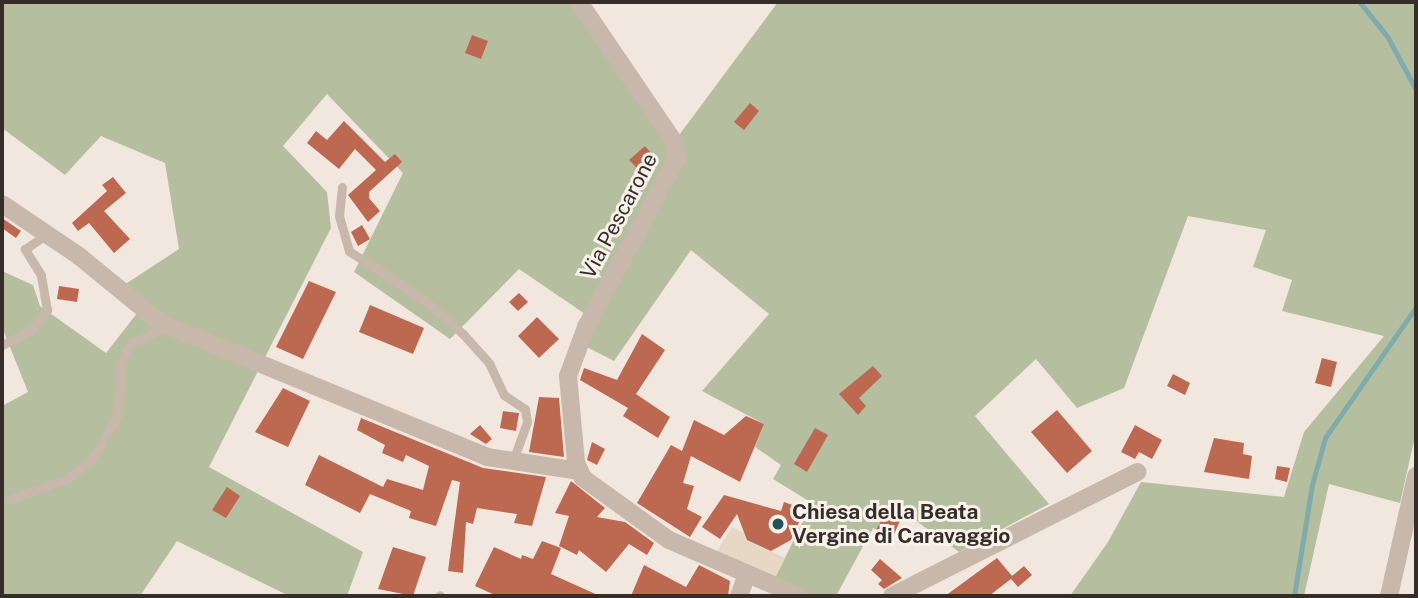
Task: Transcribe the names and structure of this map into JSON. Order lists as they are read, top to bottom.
{
  "streets": {
    "street": ["Via Pescarone"]
  },
  "places": ["Chiesa della Beata Vergine di Caravaggio"]
}
